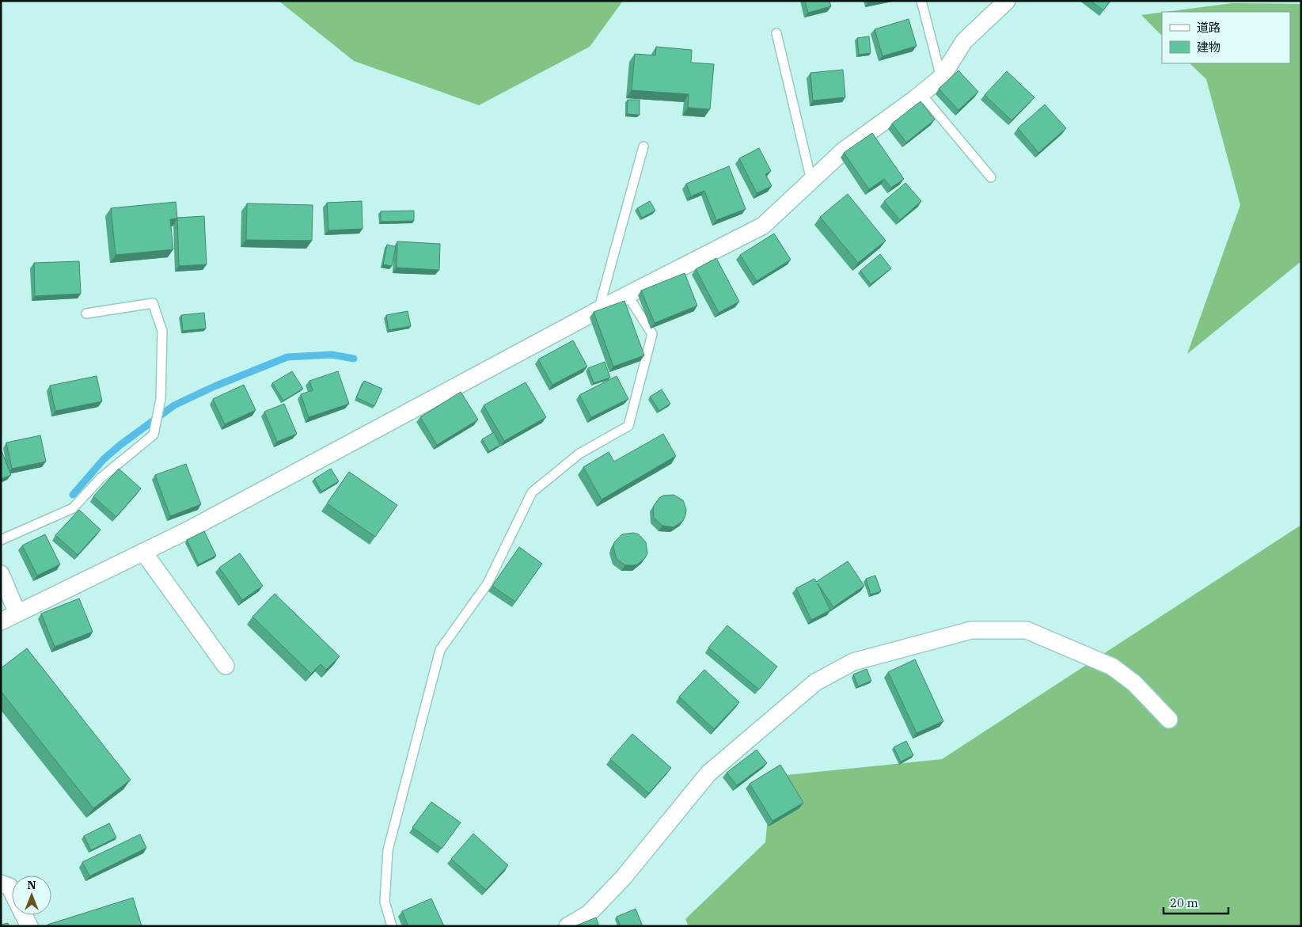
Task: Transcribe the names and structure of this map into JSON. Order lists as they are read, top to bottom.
{
  "legend": ["道路", "建物"],
  "scale_bar": "20 m",
  "north": "top"
}
